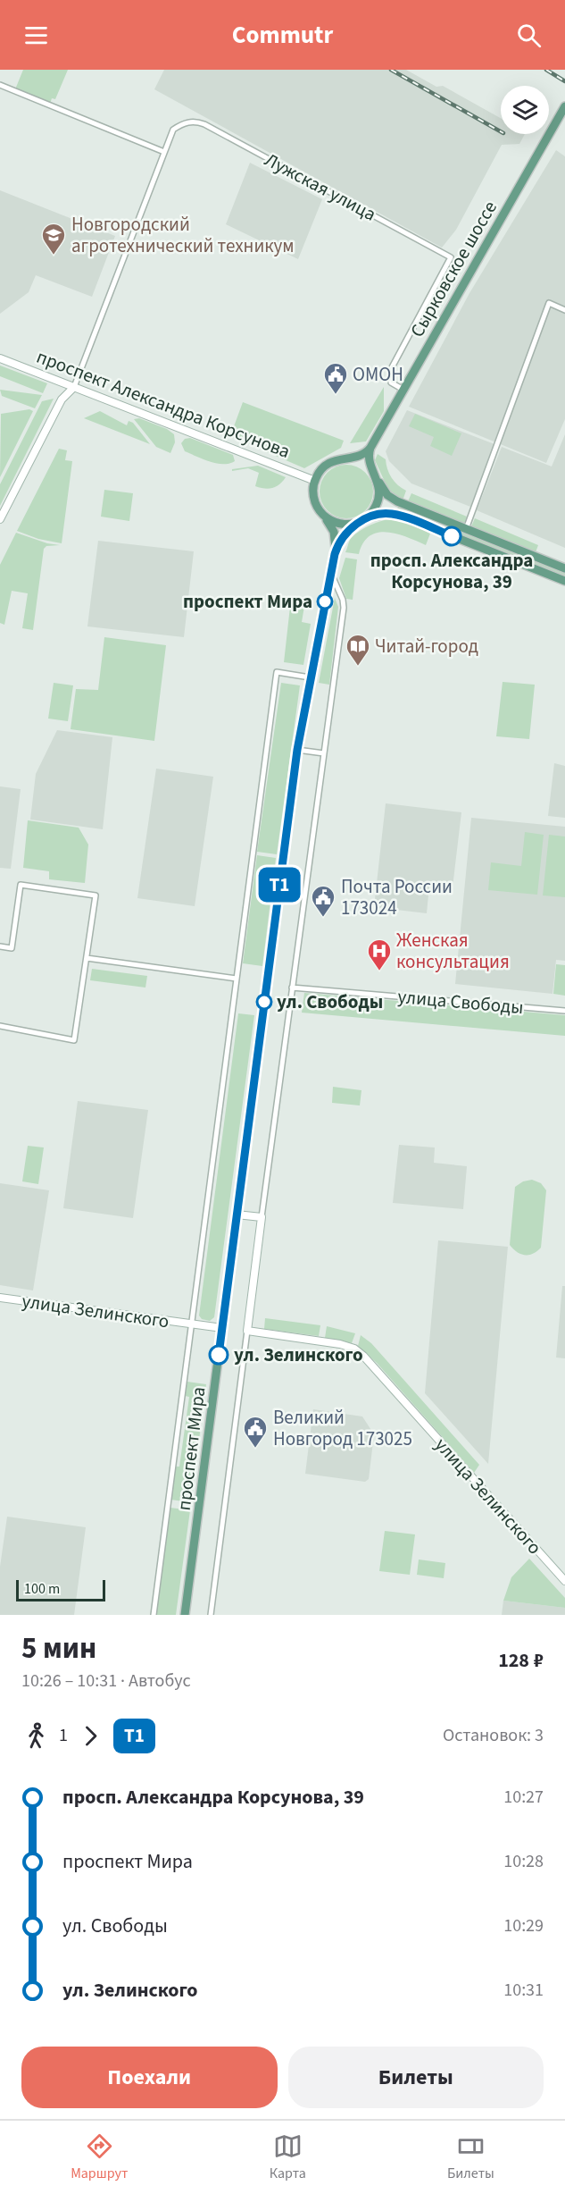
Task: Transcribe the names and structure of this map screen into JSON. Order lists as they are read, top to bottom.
{
  "streets": {
    "main road": ["Сырковское шоссе", "проспект Мира"],
    "street": [
      "Лужская улица",
      "проспект Александра Корсунова",
      "улица Свободы",
      "улица Зелинского"
    ]
  },
  "crossings": [
    ["Лужская улица", "Сырковское шоссе"],
    ["проспект Александра Корсунова", "проспект Мира"],
    ["улица Зелинского", "проспект Мира"]
  ],
  "places": {
    "school or university": ["Новгородский агротехнический техникум"],
    "public building": ["ОМОН", "Почта России 173024", "Великий Новгород 173025"],
    "other": [
      "просп. Александра Корсунова, 39",
      "проспект Мира",
      "ул. Свободы",
      "ул. Зелинского"
    ],
    "library": ["Читай-город"],
    "hospital": ["Женская консультация"]
  },
  "lines": ["bus line Т1"],
  "scale_bar": "100 m",
  "page": {
    "header": "Commutr",
    "on_map": "Т1",
    "scale": "100 m",
    "heading": ["5 мин", "10:26 – 10:31 · Автобус", "128 ₽"],
    "legs": ["1", "Т1", "Остановок: 3"],
    "list": [
      {
        "name": "просп. Александра Корсунова, 39",
        "value": "10:27"
      },
      {
        "name": "проспект Мира",
        "value": "10:28"
      },
      {
        "name": "ул. Свободы",
        "value": "10:29"
      },
      {
        "name": "ул. Зелинского",
        "value": "10:31"
      }
    ],
    "buttons": ["Поехали", "Билеты"],
    "tabs": ["Маршрут", "Карта", "Билеты"]
  }
}
